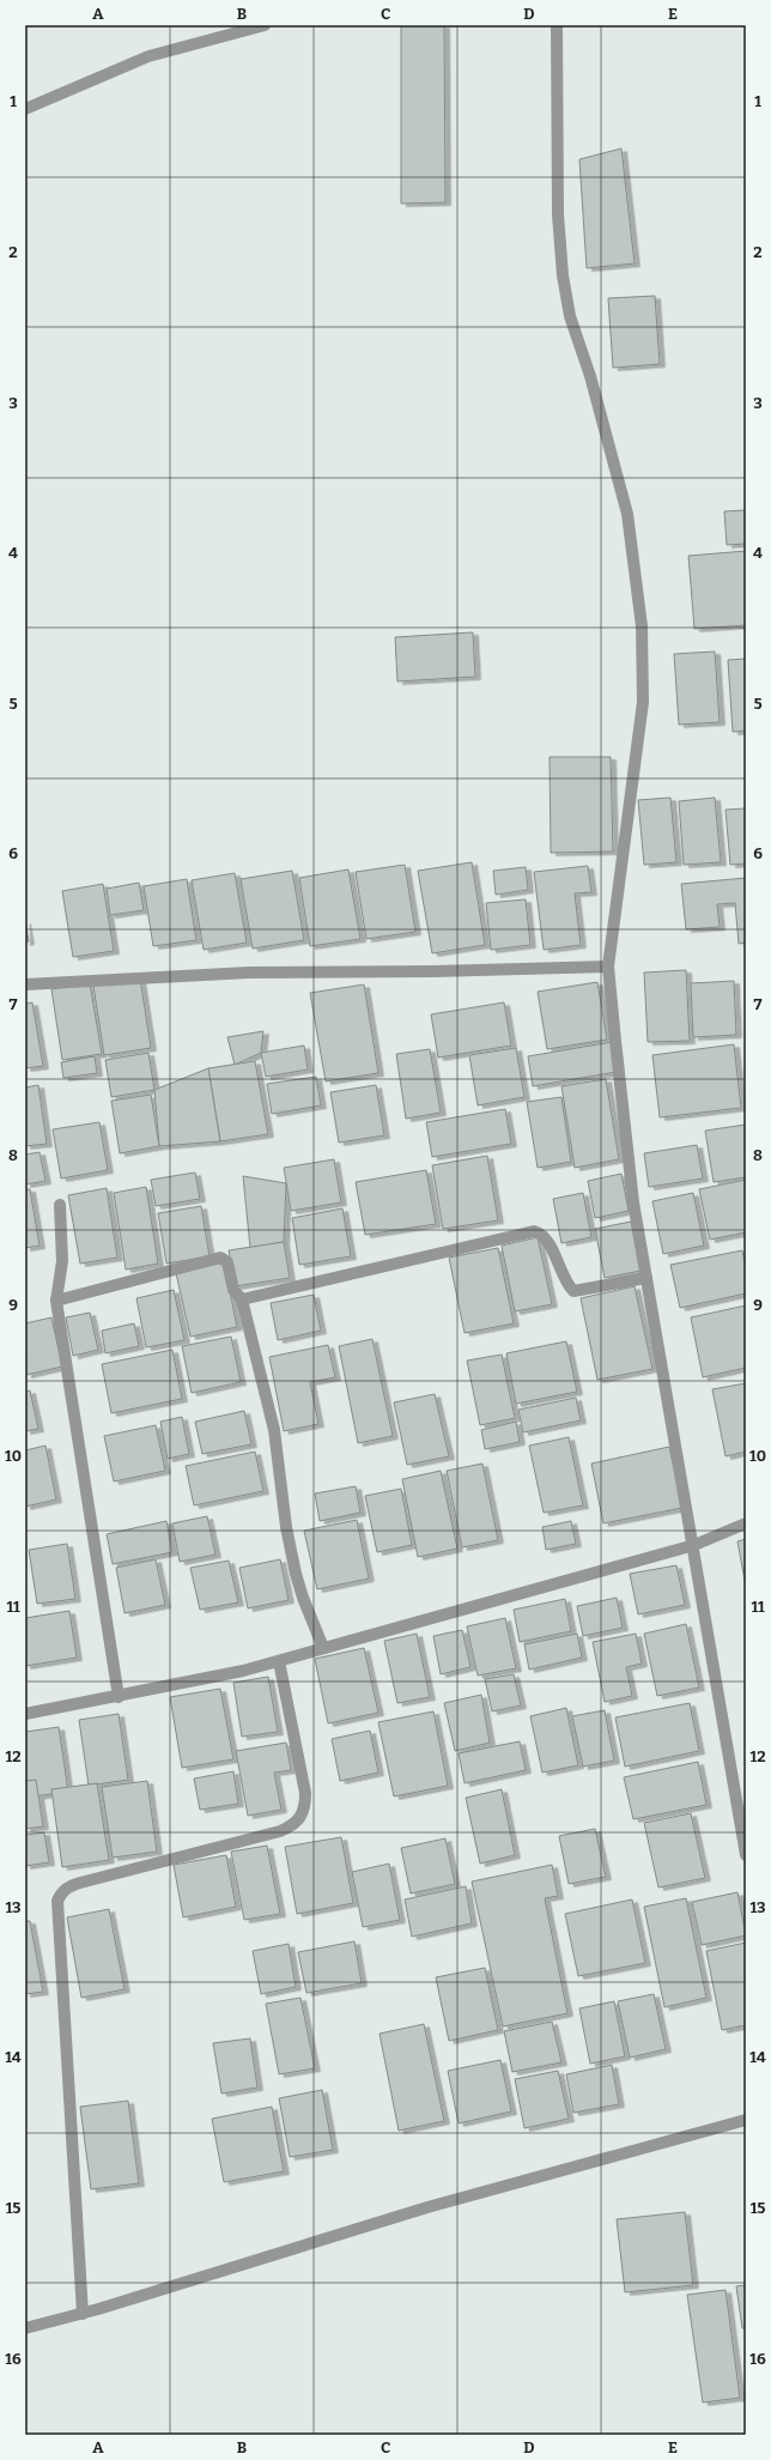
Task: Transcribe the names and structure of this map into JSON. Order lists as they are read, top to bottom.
{
  "grid": {
    "columns": [
      "A",
      "B",
      "C",
      "D",
      "E"
    ],
    "rows": [
      "1",
      "2",
      "3",
      "4",
      "5",
      "6",
      "7",
      "8",
      "9",
      "10",
      "11",
      "12",
      "13",
      "14",
      "15",
      "16"
    ]
  }
}
